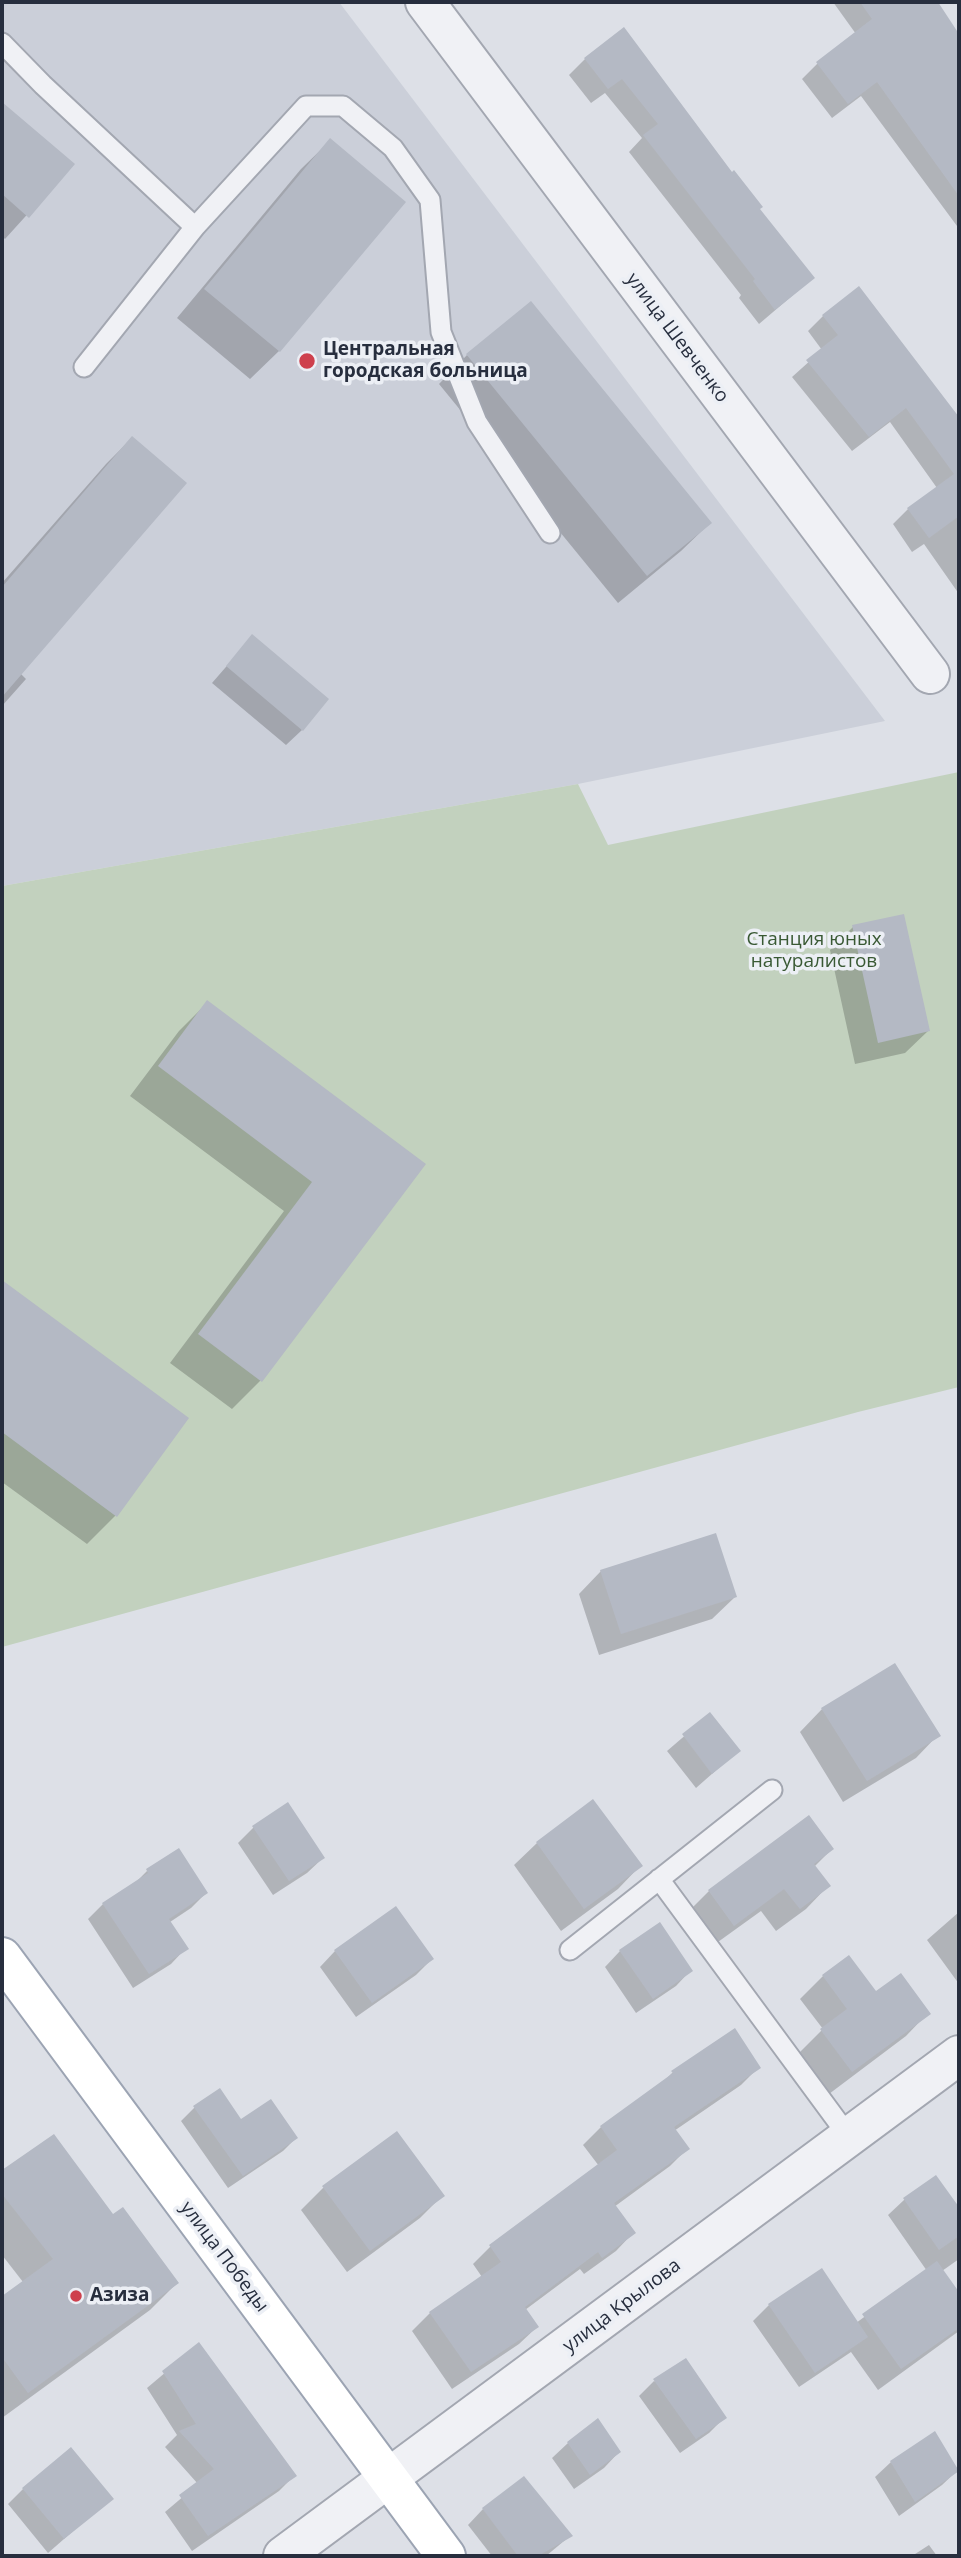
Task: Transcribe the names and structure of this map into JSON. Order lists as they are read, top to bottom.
{
  "streets": {
    "main road": ["улица Победы"],
    "street": ["улица Шевченко", "улица Крылова"]
  },
  "crossings": [
    ["улица Победы", "улица Крылова"]
  ],
  "parks": ["Станция юных натуралистов"],
  "places": ["Центральная городская больница", "Азиза"]
}
